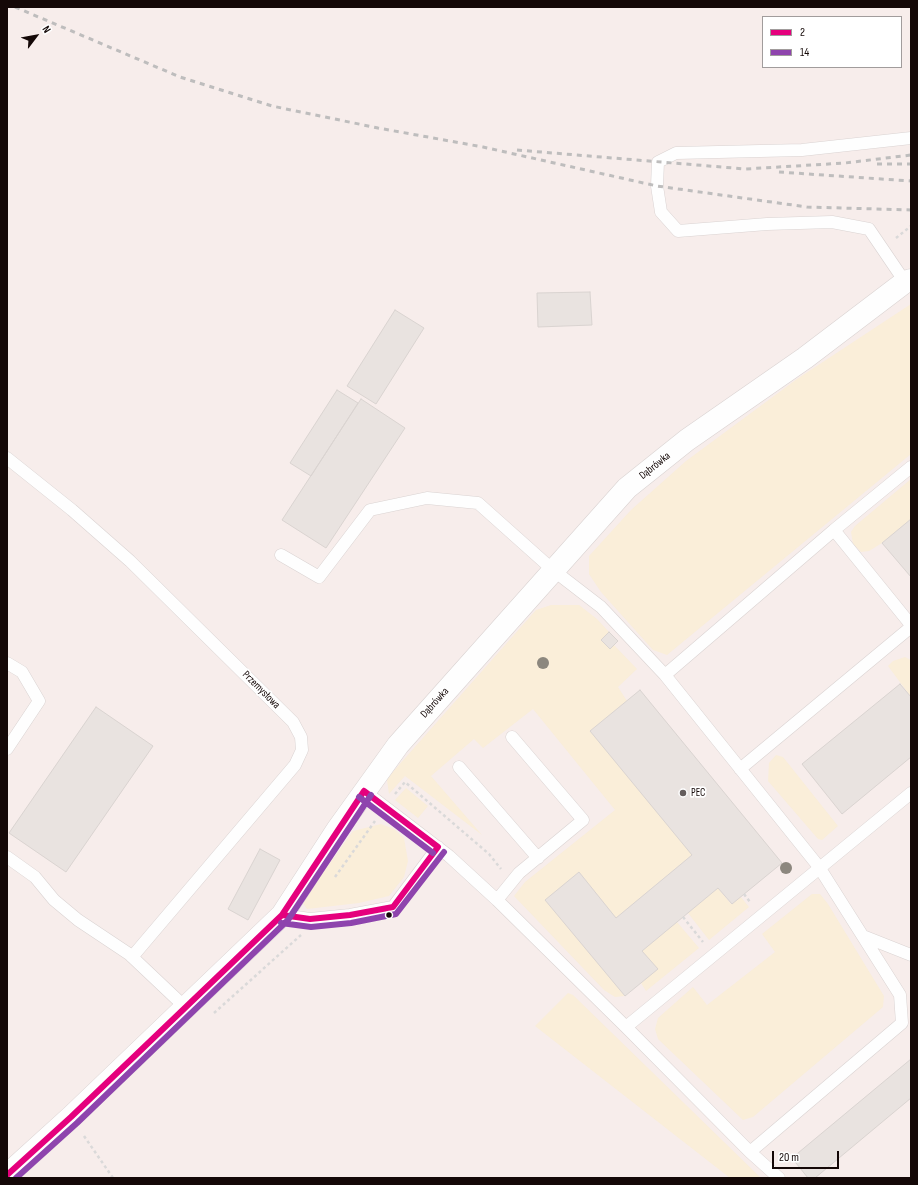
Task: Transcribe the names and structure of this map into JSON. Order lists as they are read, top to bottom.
{
  "streets": {
    "street": ["Dąbrówka"],
    "lane": ["Przemysłowa"]
  },
  "places": ["PEC"],
  "lines": ["transit line 2", "transit line 14"],
  "legend": ["2", "14"],
  "scale_bar": "20 m",
  "north": "top right"
}
